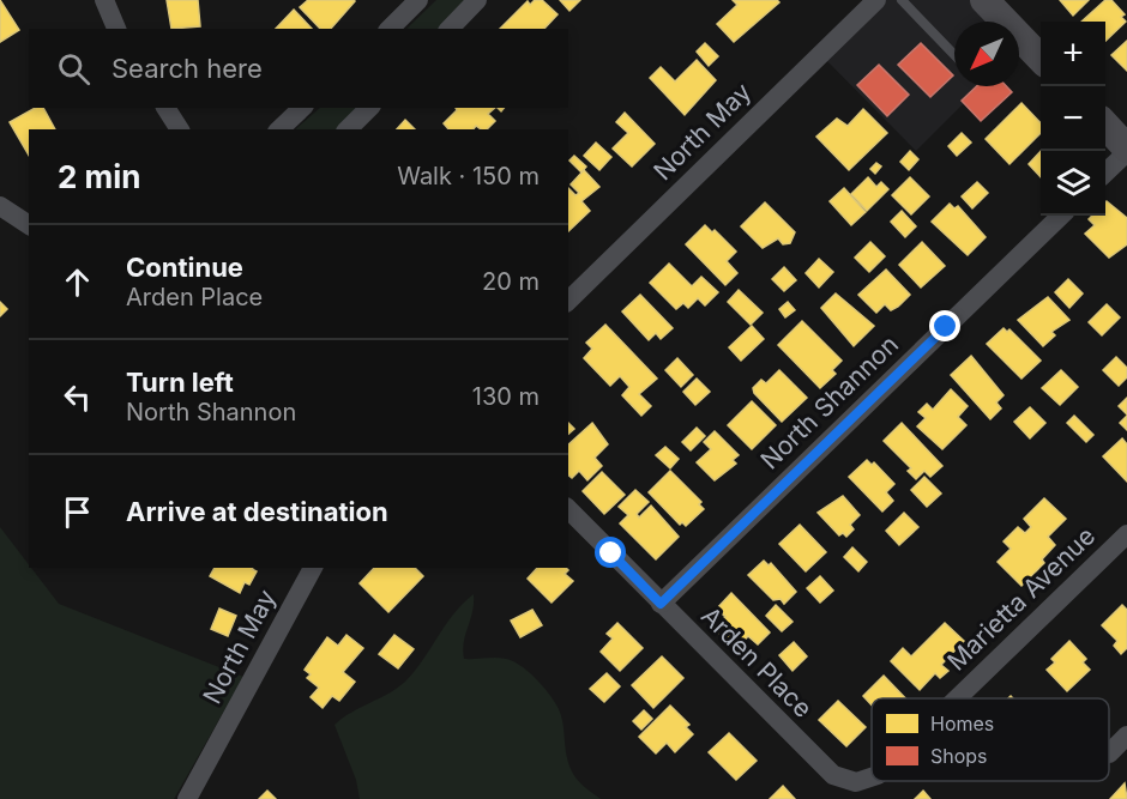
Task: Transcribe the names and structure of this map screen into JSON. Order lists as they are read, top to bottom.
{
  "streets": {
    "street": [
      "North May",
      "North Shannon",
      "Marietta Avenue",
      "Arden Place"
    ]
  },
  "crossings": [
    ["North Shannon", "Arden Place"],
    ["Marietta Avenue", "Arden Place"]
  ],
  "legend": ["Homes", "Shops"],
  "north": "bottom left",
  "page": {
    "map_buttons": ["+", "−"],
    "search": "Search here",
    "heading": ["2 min", "Walk · 150 m"],
    "list": [
      ["Continue", "Arden Place", "20 m"],
      ["Turn left", "North Shannon", "130 m"],
      "Arrive at destination"
    ]
  }
}
